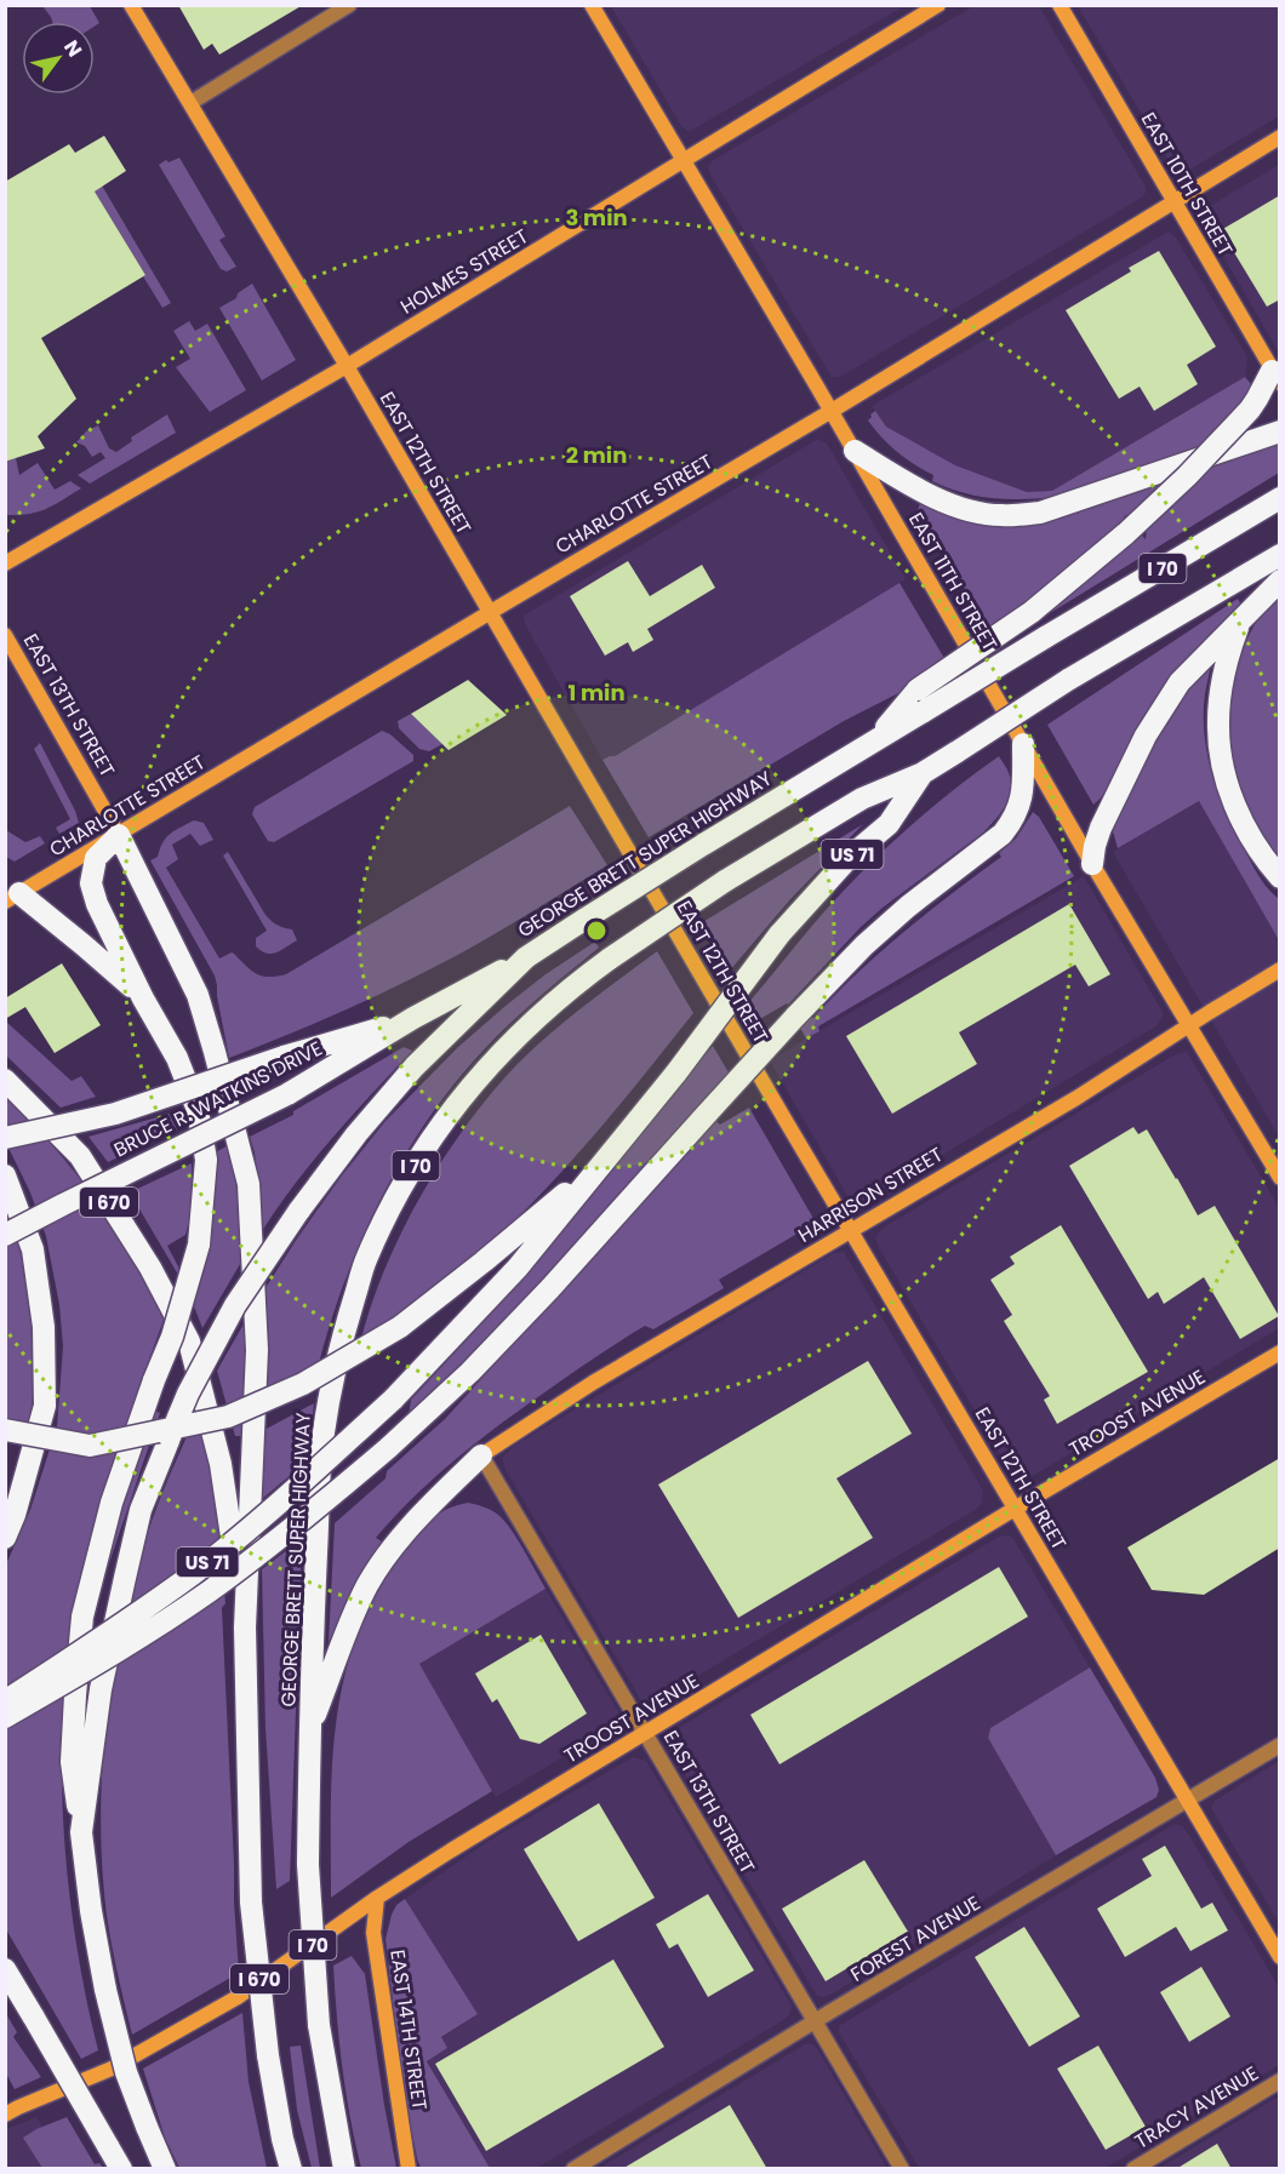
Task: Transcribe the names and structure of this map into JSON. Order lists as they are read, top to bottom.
{
  "streets": {
    "highway": [
      "I 70",
      "GEORGE BRETT SUPER HIGHWAY",
      "US 71",
      "BRUCE R. WATKINS DRIVE",
      "I 670"
    ],
    "street": [
      "EAST 10TH STREET",
      "HOLMES STREET",
      "EAST 12TH STREET",
      "CHARLOTTE STREET",
      "EAST 11TH STREET",
      "EAST 13TH STREET",
      "HARRISON STREET",
      "TROOST AVENUE",
      "FOREST AVENUE",
      "EAST 14TH STREET",
      "TRACY AVENUE"
    ]
  },
  "crossings": [
    ["EAST 10TH STREET", "CHARLOTTE STREET"],
    ["HOLMES STREET", "EAST 12TH STREET"],
    ["HOLMES STREET", "EAST 11TH STREET"],
    ["EAST 12TH STREET", "CHARLOTTE STREET"],
    ["EAST 12TH STREET", "HARRISON STREET"],
    ["EAST 12TH STREET", "TROOST AVENUE"],
    ["EAST 12TH STREET", "FOREST AVENUE"],
    ["CHARLOTTE STREET", "EAST 11TH STREET"],
    ["CHARLOTTE STREET", "EAST 13TH STREET"],
    ["EAST 11TH STREET", "HARRISON STREET"],
    ["EAST 13TH STREET", "HARRISON STREET"],
    ["EAST 13TH STREET", "TROOST AVENUE"],
    ["EAST 13TH STREET", "FOREST AVENUE"],
    ["GEORGE BRETT SUPER HIGHWAY", "US 71"],
    ["GEORGE BRETT SUPER HIGHWAY", "BRUCE R. WATKINS DRIVE"],
    ["TROOST AVENUE", "EAST 14TH STREET"]
  ],
  "north": "top right",
  "rings": ["3 min", "2 min", "1 min"]
}
